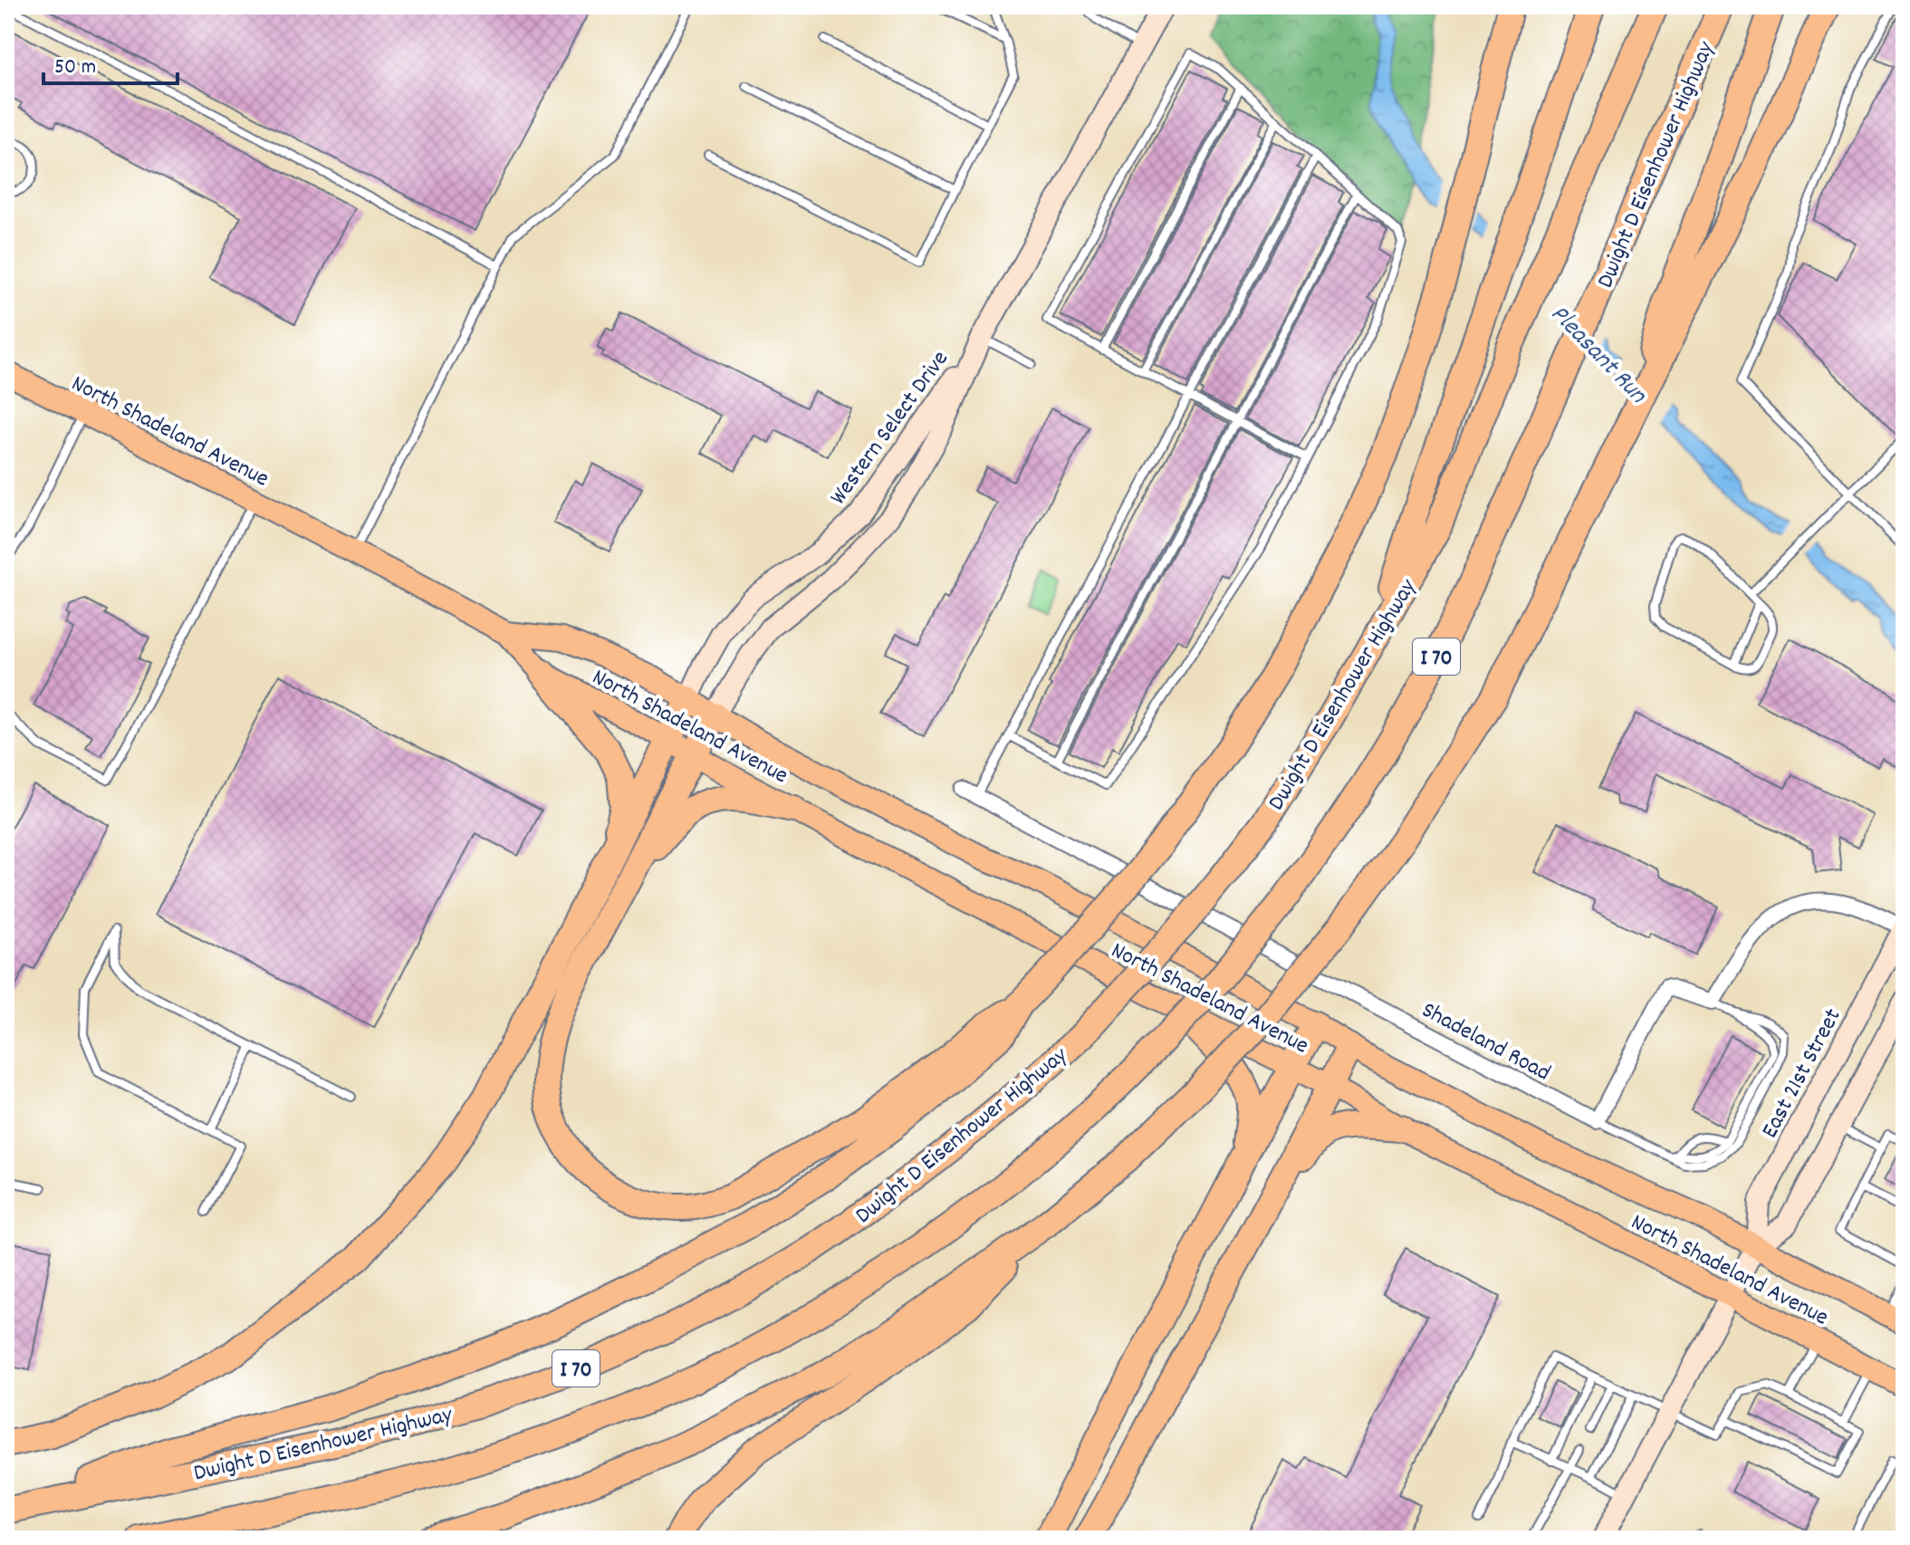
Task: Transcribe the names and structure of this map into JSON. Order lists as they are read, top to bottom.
{
  "streets": {
    "highway": ["Dwight D Eisenhower Highway", "I 70"],
    "main road": ["North Shadeland Avenue"],
    "street": ["Western Select Drive", "Shadeland Road", "East 21st Street"]
  },
  "crossings": [
    ["Western Select Drive", "North Shadeland Avenue"],
    ["North Shadeland Avenue", "East 21st Street"]
  ],
  "water": ["Pleasant Run"],
  "scale_bar": "50 m"
}
